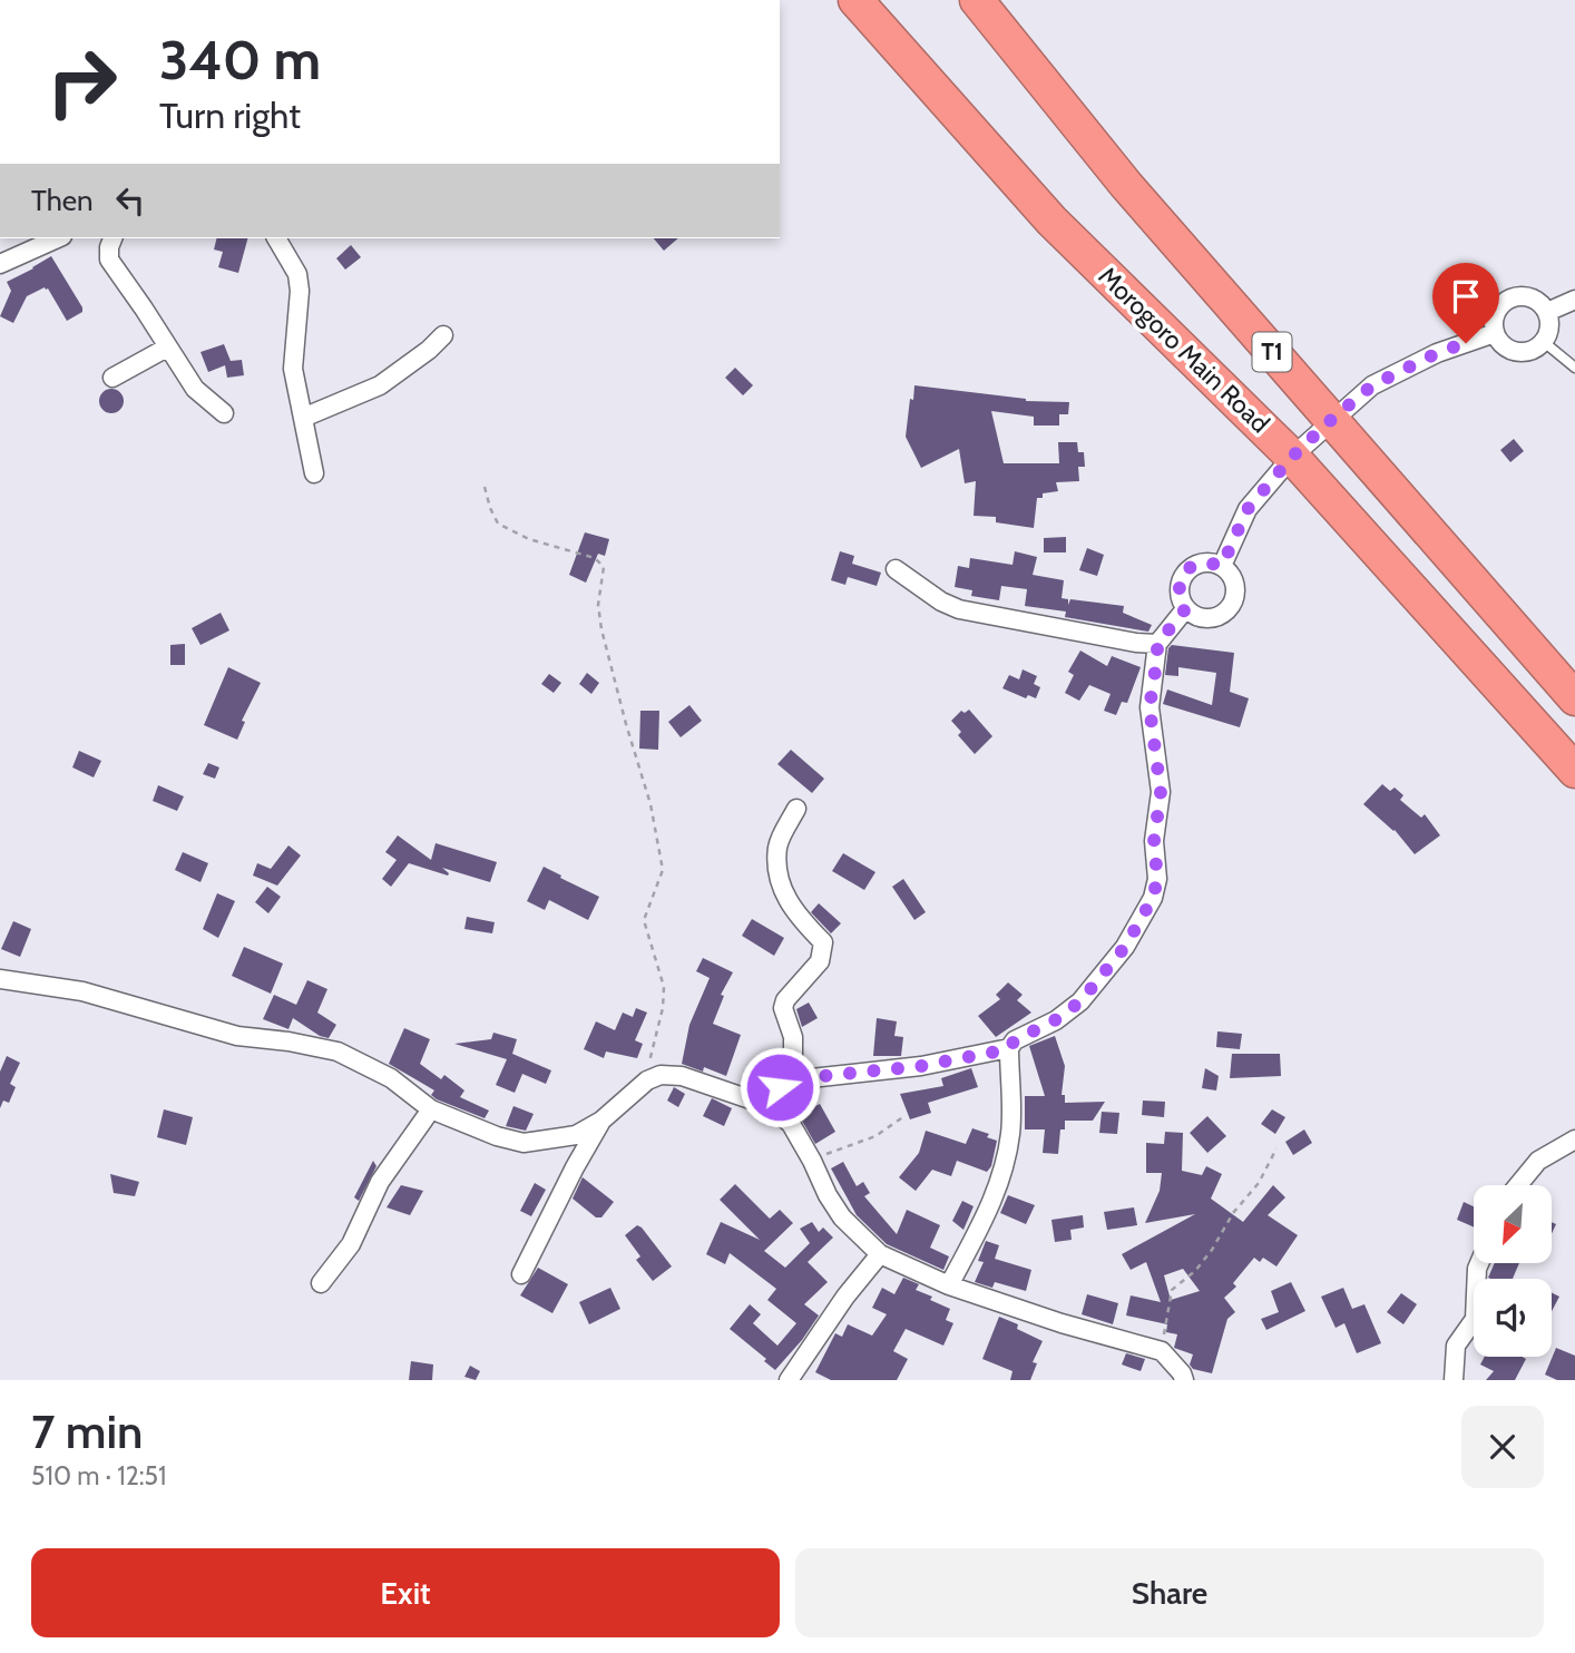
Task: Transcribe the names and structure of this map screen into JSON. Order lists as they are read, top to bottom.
{
  "streets": {
    "highway": ["Morogoro Main Road", "T1"]
  },
  "north": "bottom left",
  "page": {
    "turn": ["340 m", "Turn right"],
    "then": "Then",
    "heading": ["7 min", "510 m · 12:51"],
    "buttons": ["Exit", "Share"]
  }
}
